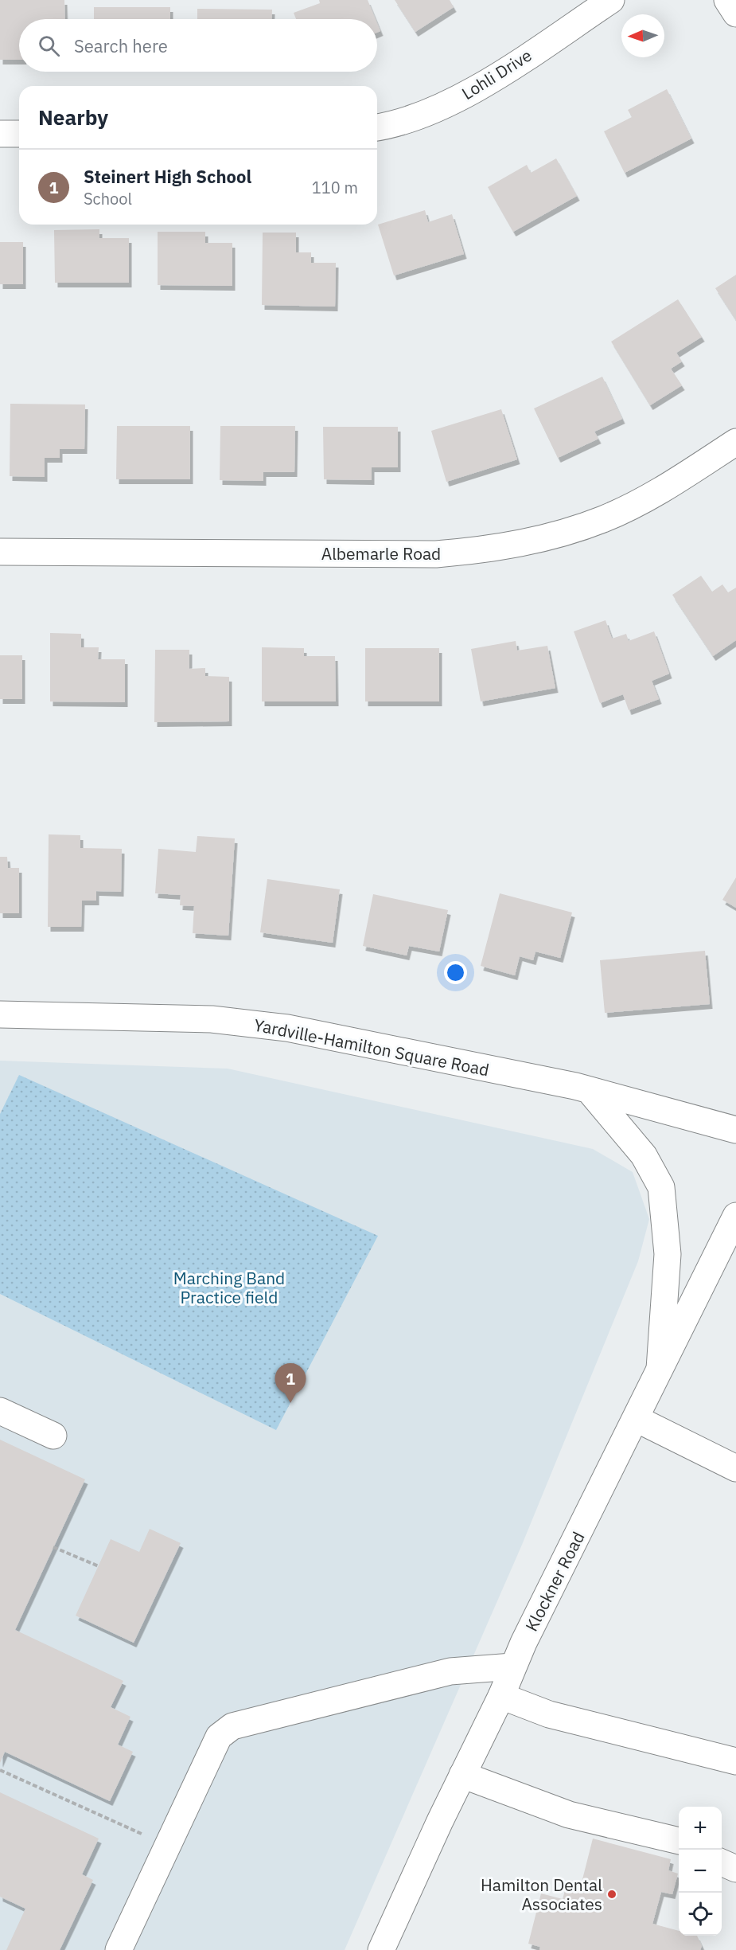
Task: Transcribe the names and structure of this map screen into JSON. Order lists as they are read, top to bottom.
{
  "streets": {
    "street": [
      "Lohli Drive",
      "Albemarle Road",
      "Yardville-Hamilton Square Road",
      "Klockner Road"
    ]
  },
  "parks": ["Marching Band Practice field"],
  "places": ["Hamilton Dental Associates"],
  "north": "left",
  "page": {
    "search": "Search here",
    "heading": "Nearby",
    "list": [
      {
        "mark": "1",
        "name": "Steinert High School",
        "note": "School",
        "value": "110 m"
      }
    ],
    "pins": "1",
    "map_buttons": ["+", "−"]
  }
}
